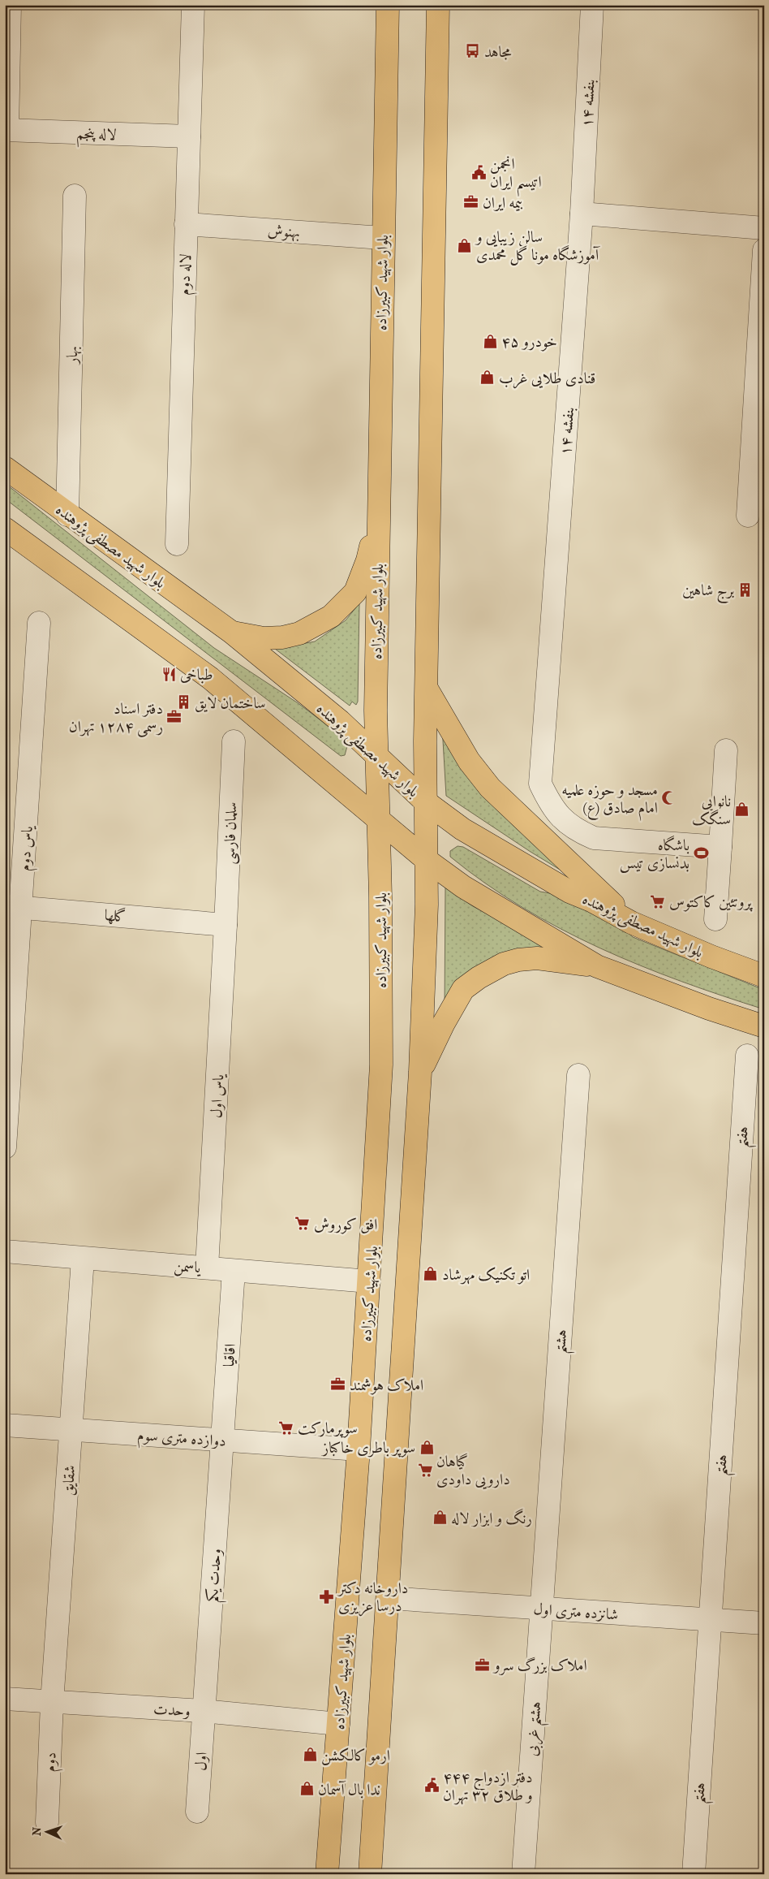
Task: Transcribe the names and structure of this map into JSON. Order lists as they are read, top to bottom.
{
  "streets": {
    "main road": ["بلوار شهید کبیرزاده", "بلوار شهید مصطفی پژوهنده"],
    "street": [
      "بنفشه ۱۴",
      "لاله پنجم",
      "بهنوش",
      "لاله دوم",
      "بهار",
      "سلمان فارسی",
      "یاس دوم",
      "گلها",
      "یاس اول",
      "هفتم",
      "یاسمن",
      "هشتم",
      "اقاقیا",
      "دوازده متری سوم",
      "شقایق",
      "وحدت یکم",
      "شانزده متری اول",
      "وحدت",
      "هشتم غربی",
      "اول",
      "دوم"
    ]
  },
  "crossings": [
    ["لاله پنجم", "لاله دوم"],
    ["بهنوش", "لاله دوم"],
    ["بهنوش", "بلوار شهید کبیرزاده"],
    ["بلوار شهید کبیرزاده", "بلوار شهید مصطفی پژوهنده"],
    ["بلوار شهید کبیرزاده", "یاسمن"],
    ["بلوار شهید کبیرزاده", "دوازده متری سوم"],
    ["بلوار شهید کبیرزاده", "وحدت"],
    ["بهار", "بلوار شهید مصطفی پژوهنده"],
    ["سلمان فارسی", "گلها"],
    ["سلمان فارسی", "یاس اول"],
    ["یاس دوم", "گلها"],
    ["گلها", "یاس اول"],
    ["یاس اول", "یاسمن"],
    ["هفتم", "شانزده متری اول"],
    ["یاسمن", "اقاقیا"],
    ["یاسمن", "شقایق"],
    ["هشتم", "شانزده متری اول"],
    ["هشتم", "هشتم غربی"],
    ["اقاقیا", "دوازده متری سوم"],
    ["اقاقیا", "وحدت یکم"],
    ["دوازده متری سوم", "شقایق"],
    ["دوازده متری سوم", "وحدت یکم"],
    ["شقایق", "وحدت"],
    ["شقایق", "دوم"],
    ["وحدت یکم", "وحدت"],
    ["وحدت یکم", "اول"],
    ["شانزده متری اول", "هشتم غربی"],
    ["وحدت", "اول"],
    ["وحدت", "دوم"]
  ],
  "places": {
    "bus stop": ["مجاهد"],
    "public building": ["انجمن اتیسم ایران", "دفتر ازدواج ۴۴۴ و طلاق ۳۲ تهران"],
    "office": [
      "بیمه ایران",
      "دفتر اسناد رسمی ۱۲۸۴ تهران",
      "املاک هوشمند",
      "املاک بزرگ سرو"
    ],
    "shop": [
      "سالن زیبایی و آموزشگاه مونا گل محمدی",
      "خودرو ۴۵",
      "قنادی طلایی غرب",
      "نانوایی سنگک",
      "اتو تکنیک مهرشاد",
      "سوپر باطری خاکباز",
      "رنگ و ابزار لاله",
      "ارمو کالکشن",
      "ندا بال آسمان"
    ],
    "building": ["برج شاهین", "ساختمان لایق"],
    "restaurant": ["طباخی"],
    "mosque": ["مسجد و حوزه علمیه امام صادق (ع)"],
    "sports": ["باشگاه بدنسازی تیس"],
    "supermarket": [
      "پروتئین کاکتوس",
      "افق کوروش",
      "سوپرمارکت",
      "گیاهان دارویی داودی"
    ],
    "pharmacy": ["داروخانه دکتر درسا عزیزی"]
  },
  "north": "left"
}
